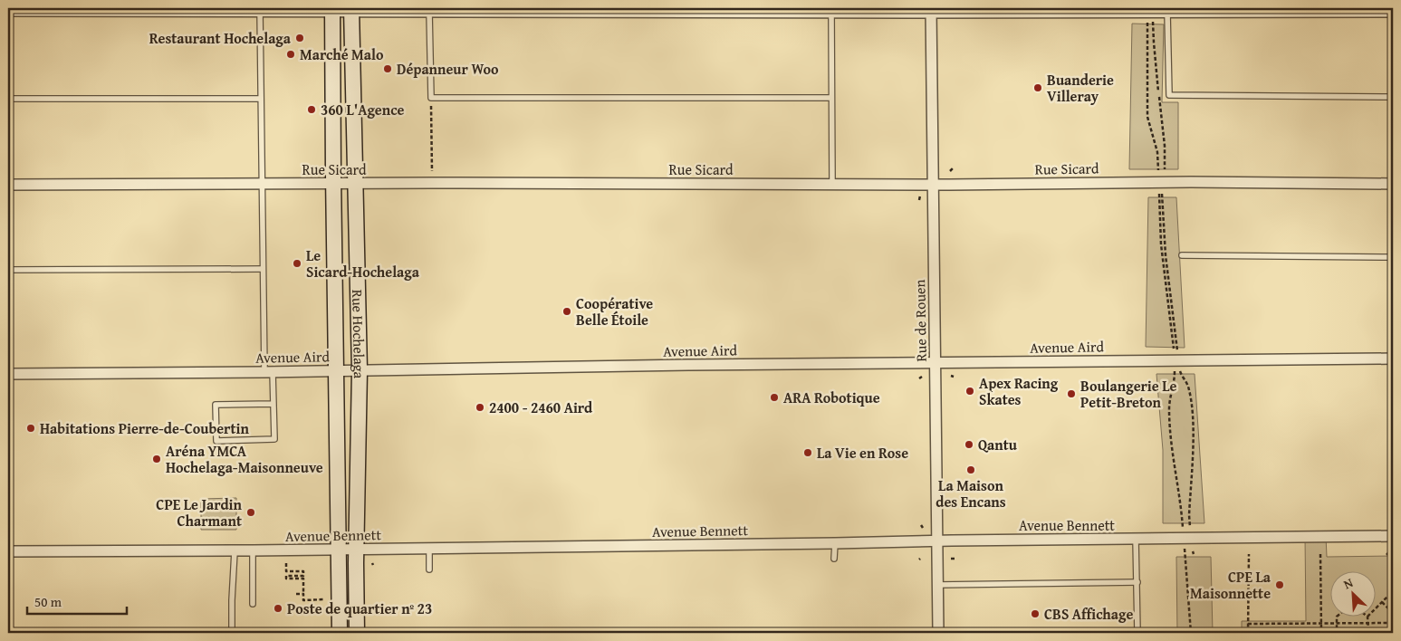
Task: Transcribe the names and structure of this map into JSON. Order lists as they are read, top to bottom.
{
  "streets": {
    "main road": ["Rue Hochelaga"],
    "street": [
      "Rue Sicard",
      "Rue de Rouen",
      "Avenue Aird",
      "Avenue Bennett"
    ]
  },
  "crossings": [
    ["Rue Sicard", "Rue de Rouen"],
    ["Rue Sicard", "Rue Hochelaga"],
    ["Rue de Rouen", "Avenue Aird"],
    ["Rue de Rouen", "Avenue Bennett"],
    ["Rue Hochelaga", "Avenue Aird"],
    ["Rue Hochelaga", "Avenue Bennett"]
  ],
  "places": [
    "Restaurant Hochelaga",
    "Marché Malo",
    "Dépanneur Woo",
    "Buanderie Villeray",
    "360 L'Agence",
    "Le Sicard-Hochelaga",
    "Coopérative Belle Étoile",
    "Apex Racing Skates",
    "Boulangerie Le Petit-Breton",
    "ARA Robotique",
    "2400 - 2460 Aird",
    "Habitations Pierre-de-Coubertin",
    "Qantu",
    "La Vie en Rose",
    "Aréna YMCA Hochelaga-Maisonneuve",
    "La Maison des Encans",
    "CPE Le Jardin Charmant",
    "CPE La Maisonnette",
    "Poste de quartier nº 23",
    "CBS Affichage"
  ],
  "scale_bar": "50 m",
  "north": "top left"
}
